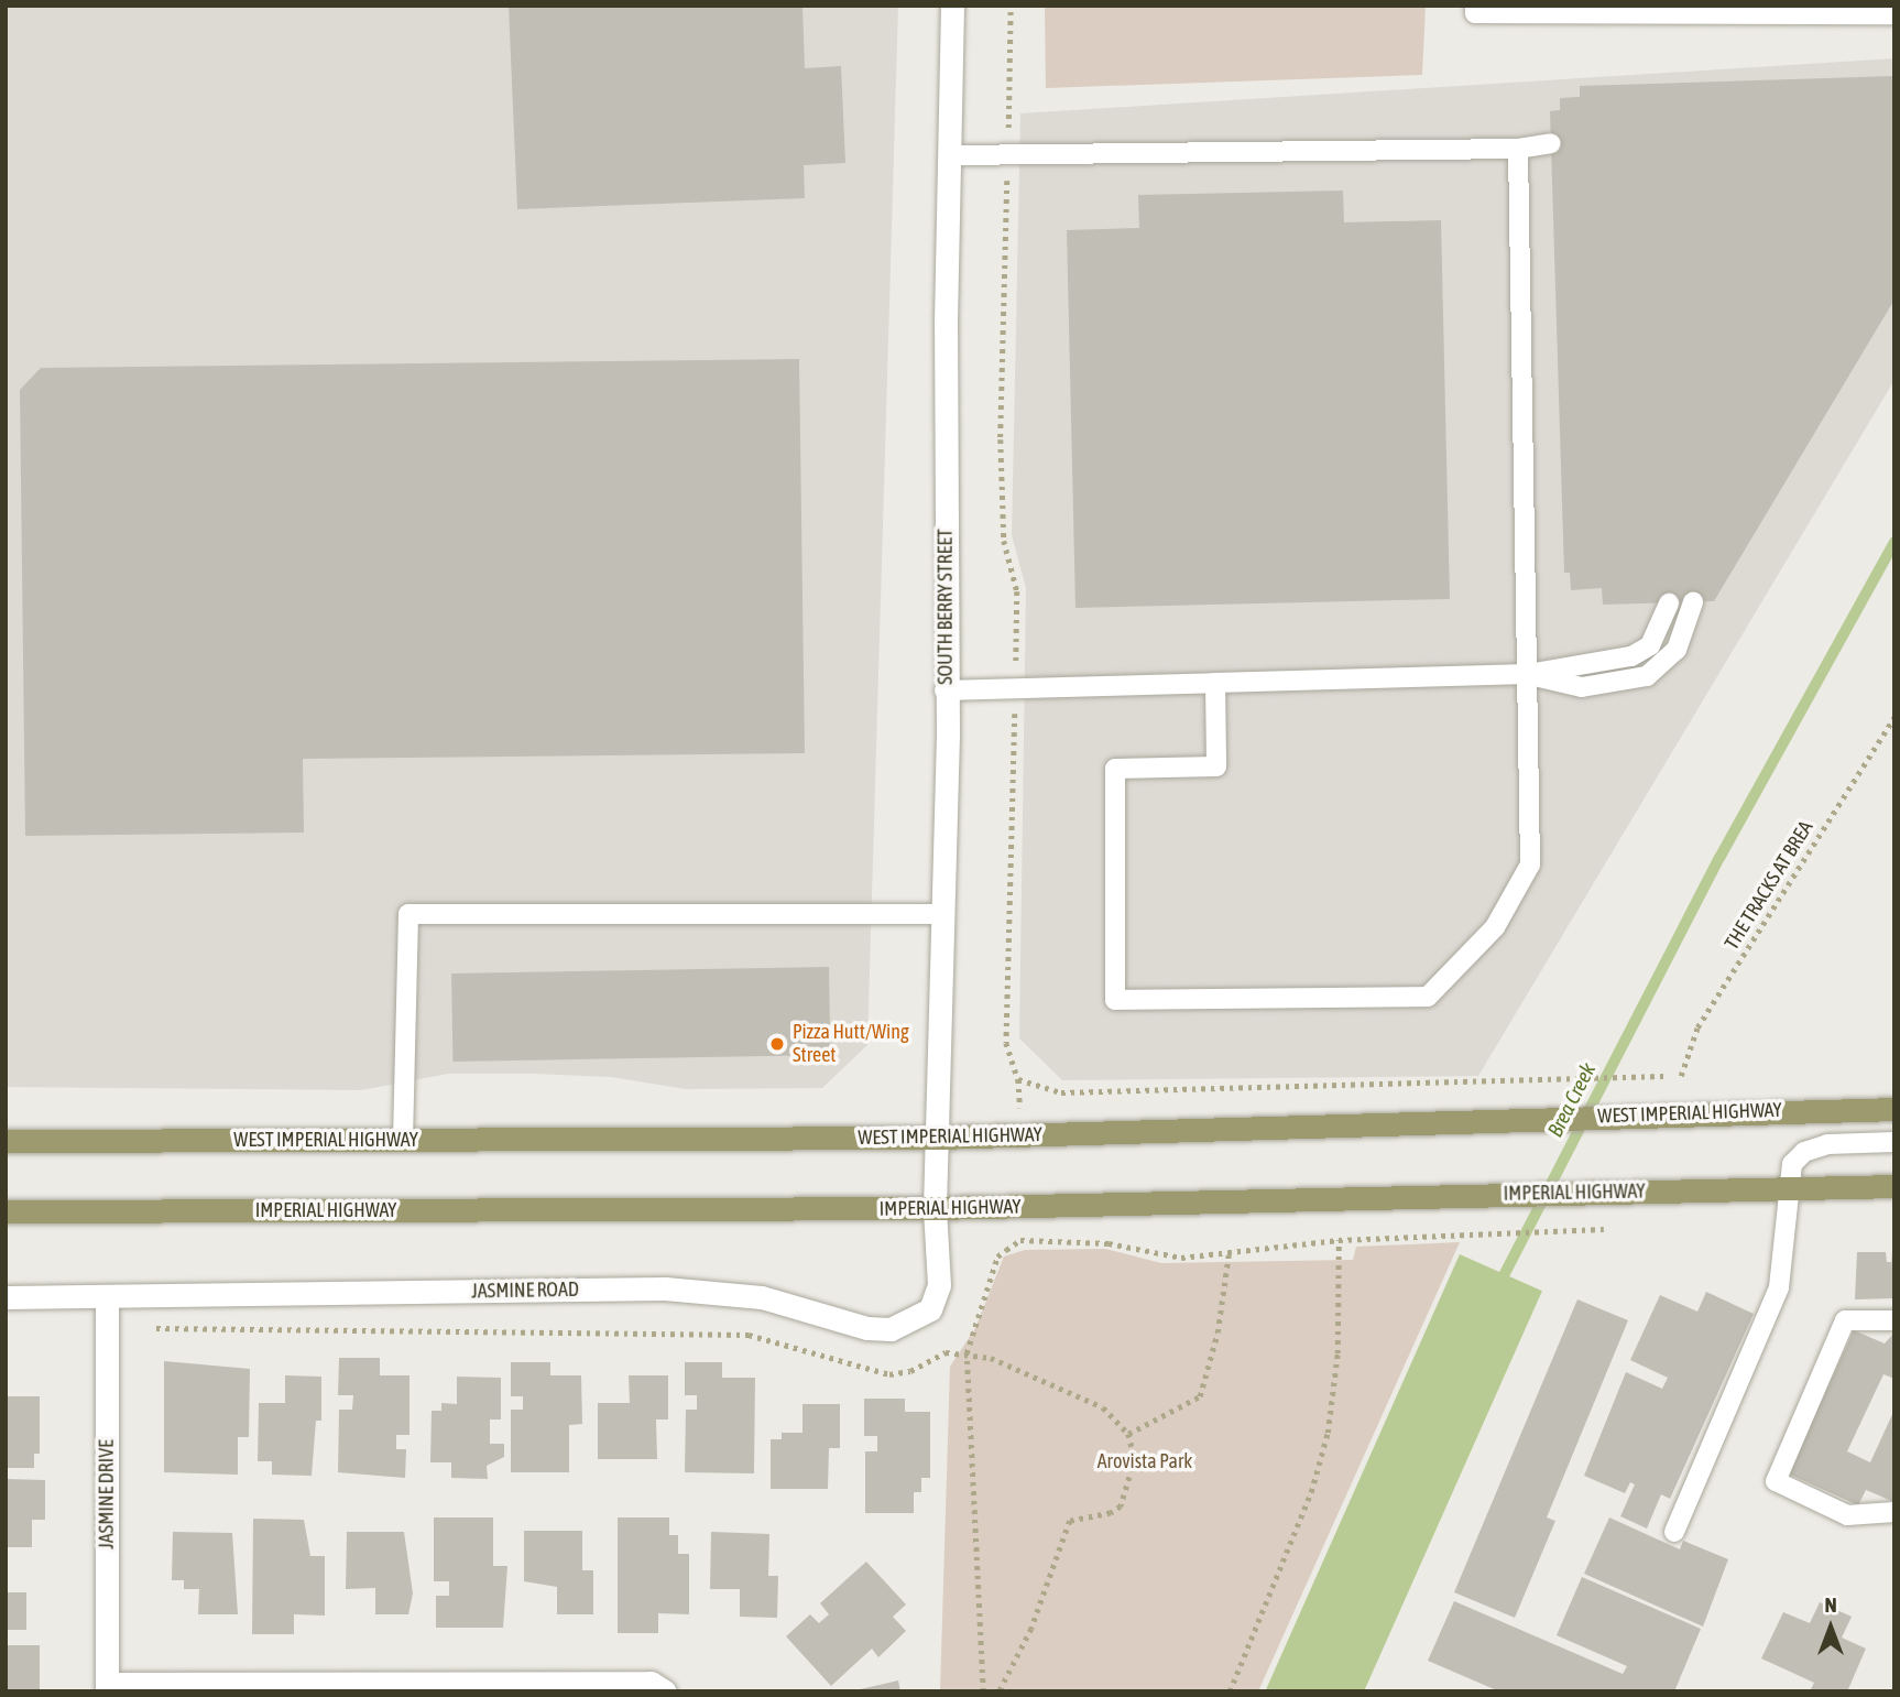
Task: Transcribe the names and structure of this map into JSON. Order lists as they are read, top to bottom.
{
  "streets": {
    "main road": ["WEST IMPERIAL HIGHWAY", "IMPERIAL HIGHWAY"],
    "street": ["SOUTH BERRY STREET", "JASMINE ROAD", "JASMINE DRIVE"],
    "path": ["THE TRACKS AT BREA"]
  },
  "crossings": [
    ["SOUTH BERRY STREET", "WEST IMPERIAL HIGHWAY"],
    ["SOUTH BERRY STREET", "IMPERIAL HIGHWAY"],
    ["SOUTH BERRY STREET", "JASMINE ROAD"],
    ["IMPERIAL HIGHWAY", "JASMINE ROAD"],
    ["JASMINE ROAD", "JASMINE DRIVE"]
  ],
  "water": ["Brea Creek"],
  "parks": ["Arovista Park"],
  "places": ["Pizza Hutt/Wing Street"],
  "north": "top"
}
